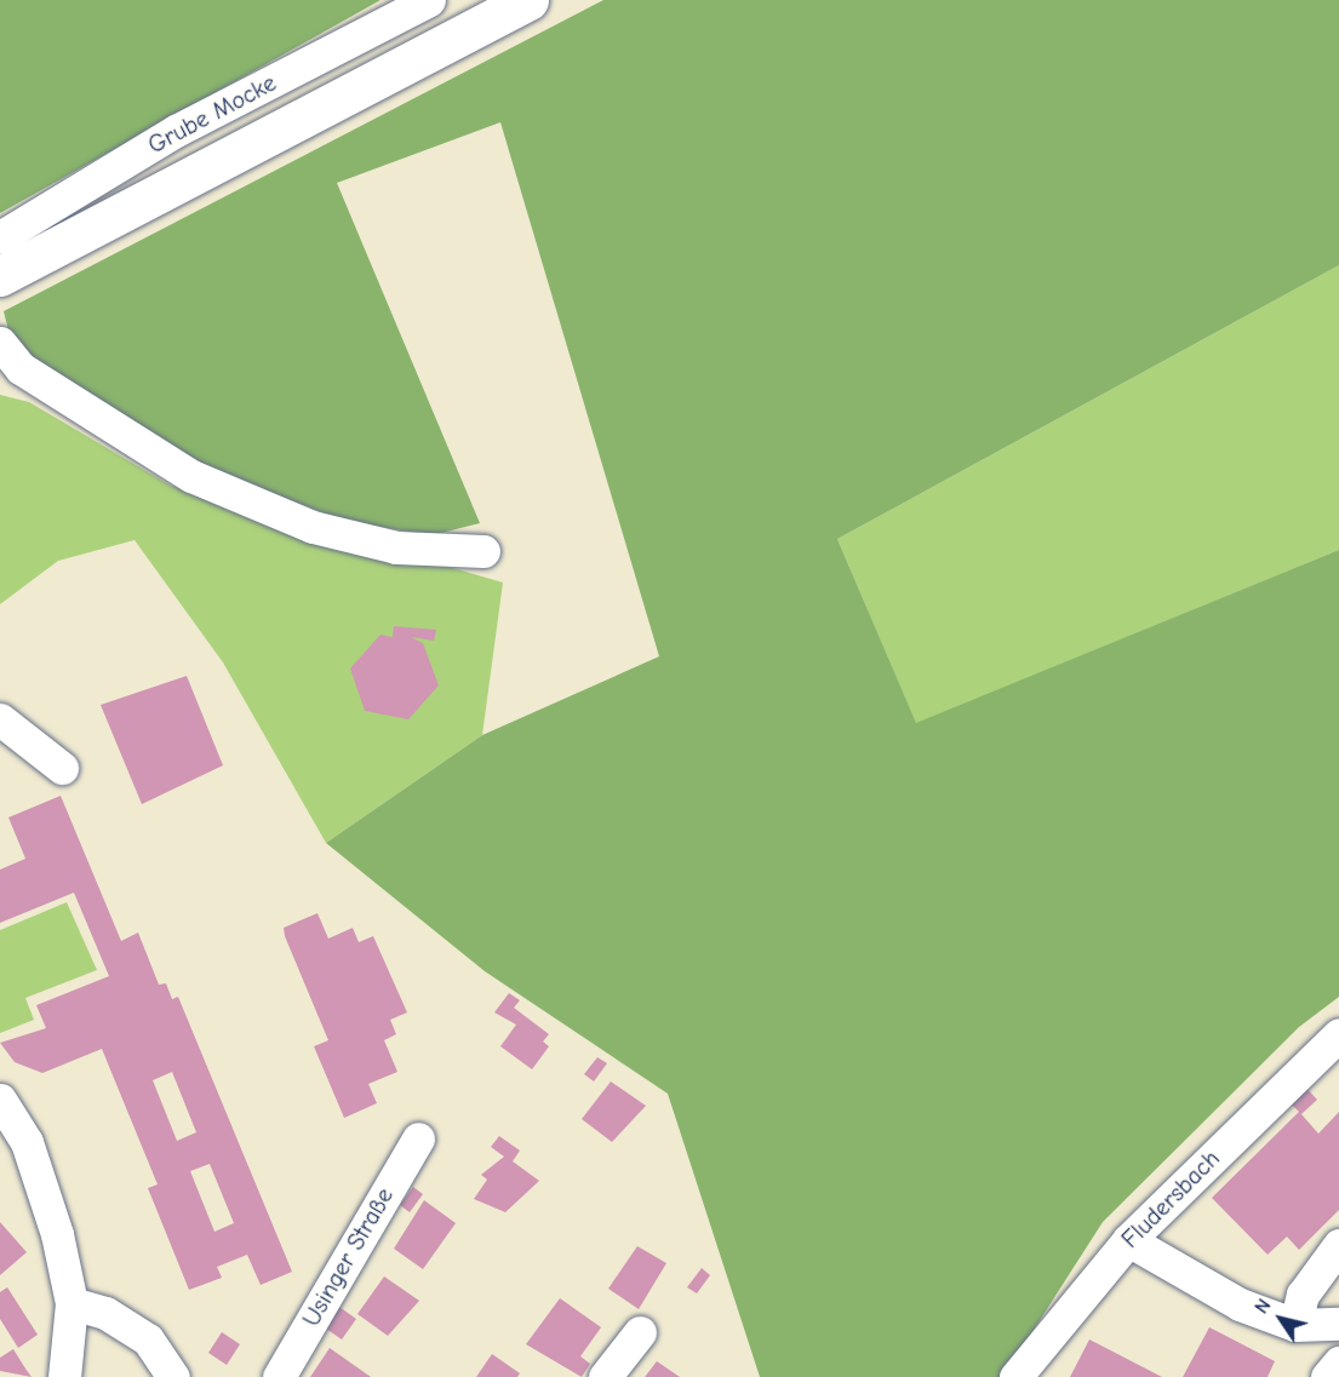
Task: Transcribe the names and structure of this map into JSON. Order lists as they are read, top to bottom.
{
  "streets": {
    "street": ["Grube Mocke", "Fludersbach", "Usinger Straße"]
  },
  "north": "top left"
}
